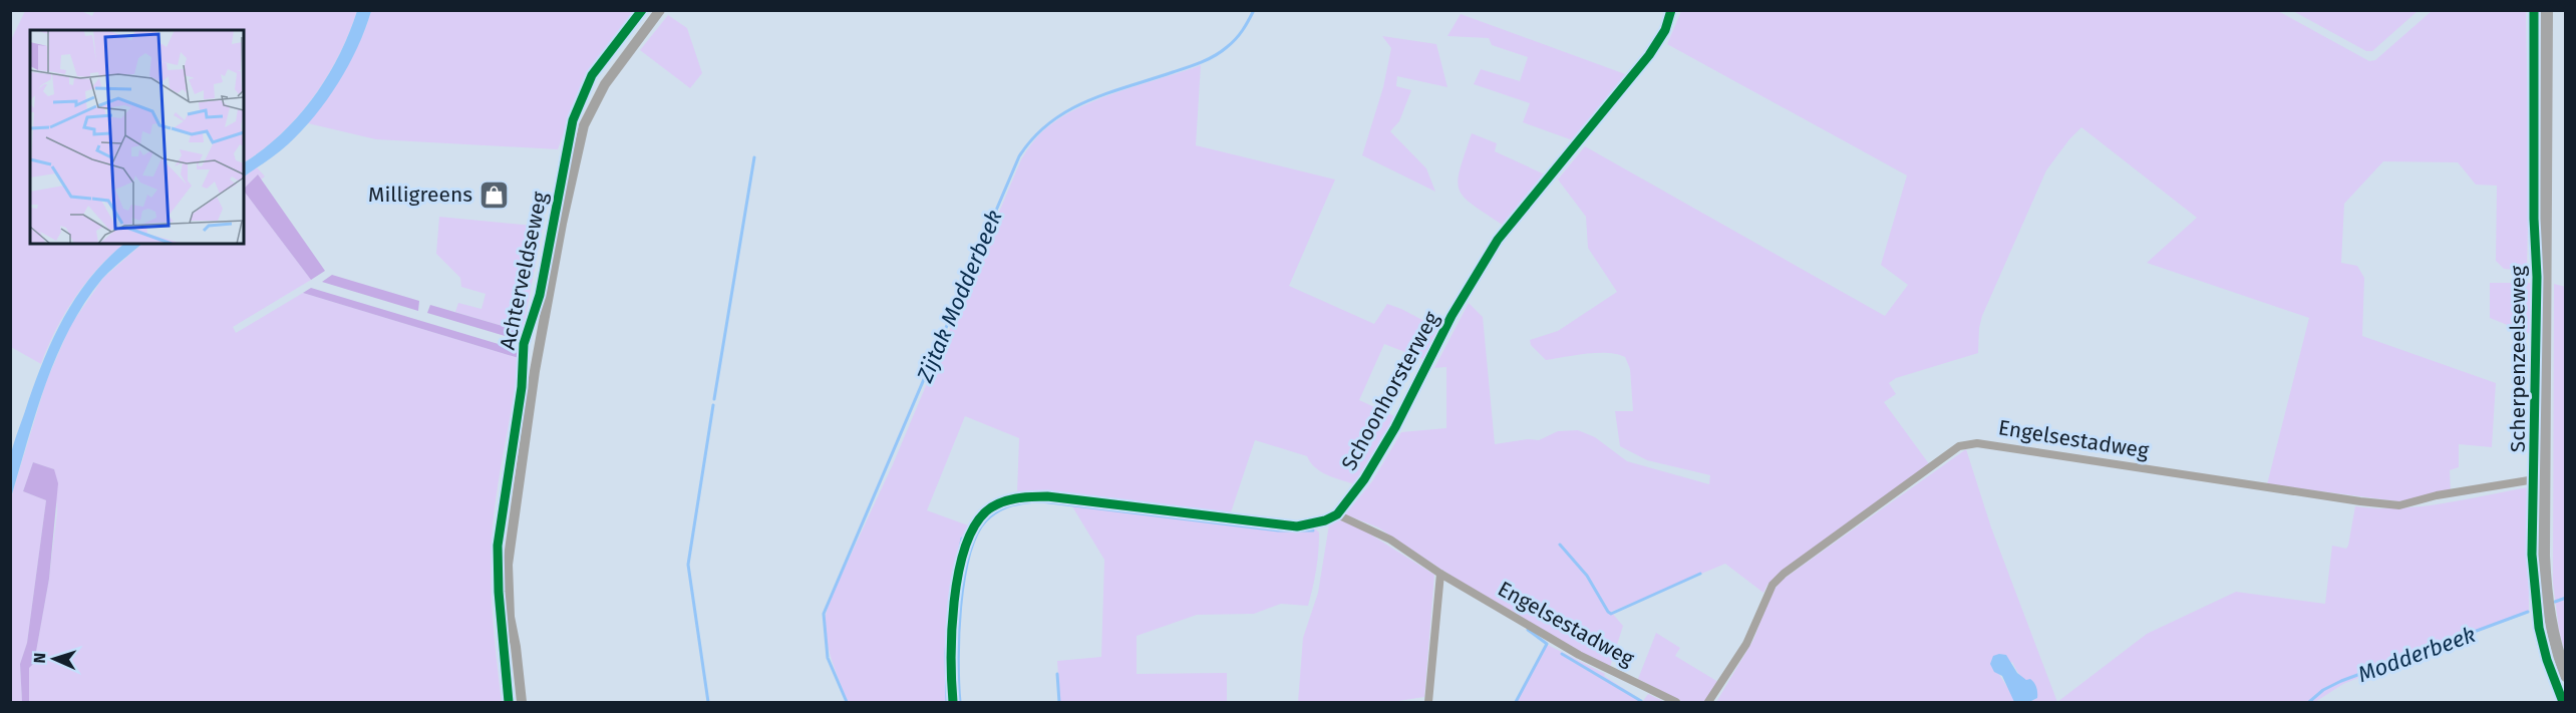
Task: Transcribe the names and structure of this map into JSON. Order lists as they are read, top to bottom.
{
  "streets": {
    "main road": ["Scherpenzeelseweg"],
    "street": ["Achterveldseweg", "Schoonhorsterweg", "Engelsestadweg"]
  },
  "crossings": [
    ["Scherpenzeelseweg", "Engelsestadweg"],
    ["Schoonhorsterweg", "Engelsestadweg"]
  ],
  "water": ["Zijtak Modderbeek", "Modderbeek"],
  "places": {
    "shop": ["Milligreens"]
  },
  "north": "left"
}
